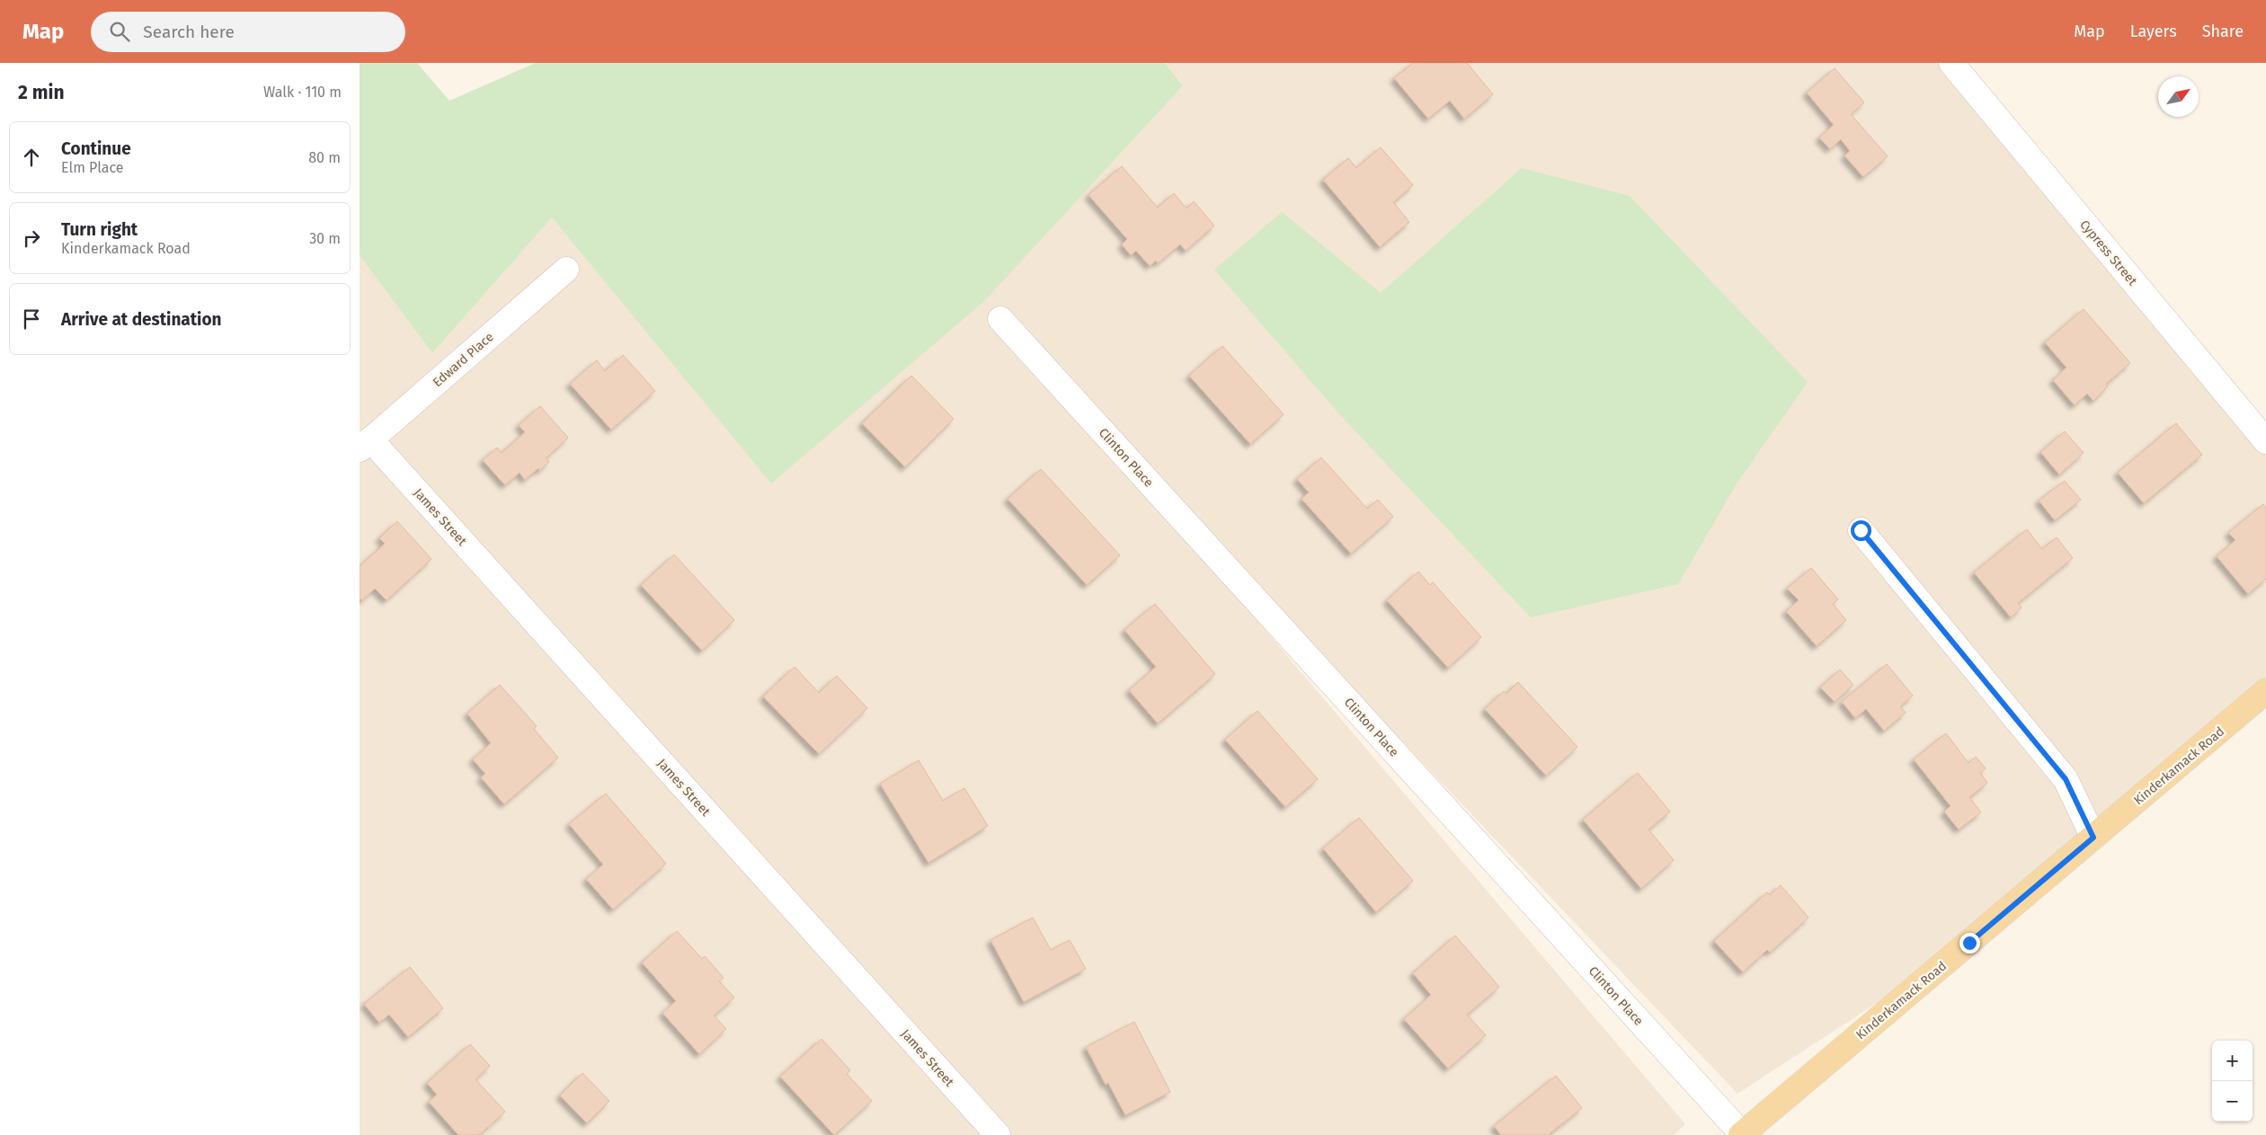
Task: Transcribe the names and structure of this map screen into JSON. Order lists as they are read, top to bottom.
{
  "streets": {
    "main road": ["Kinderkamack Road"],
    "street": [
      "Cypress Street",
      "Edward Place",
      "Clinton Place",
      "James Street"
    ]
  },
  "crossings": [
    ["Edward Place", "James Street"],
    ["Clinton Place", "Kinderkamack Road"]
  ],
  "north": "top right",
  "page": {
    "header": "Map",
    "search": "Search here",
    "nav": ["Map", "Layers", "Share"],
    "heading": ["2 min", "Walk · 110 m"],
    "list": [
      ["Continue", "Elm Place", "80 m"],
      ["Turn right", "Kinderkamack Road", "30 m"],
      "Arrive at destination"
    ],
    "map_buttons": ["+", "−"]
  }
}
